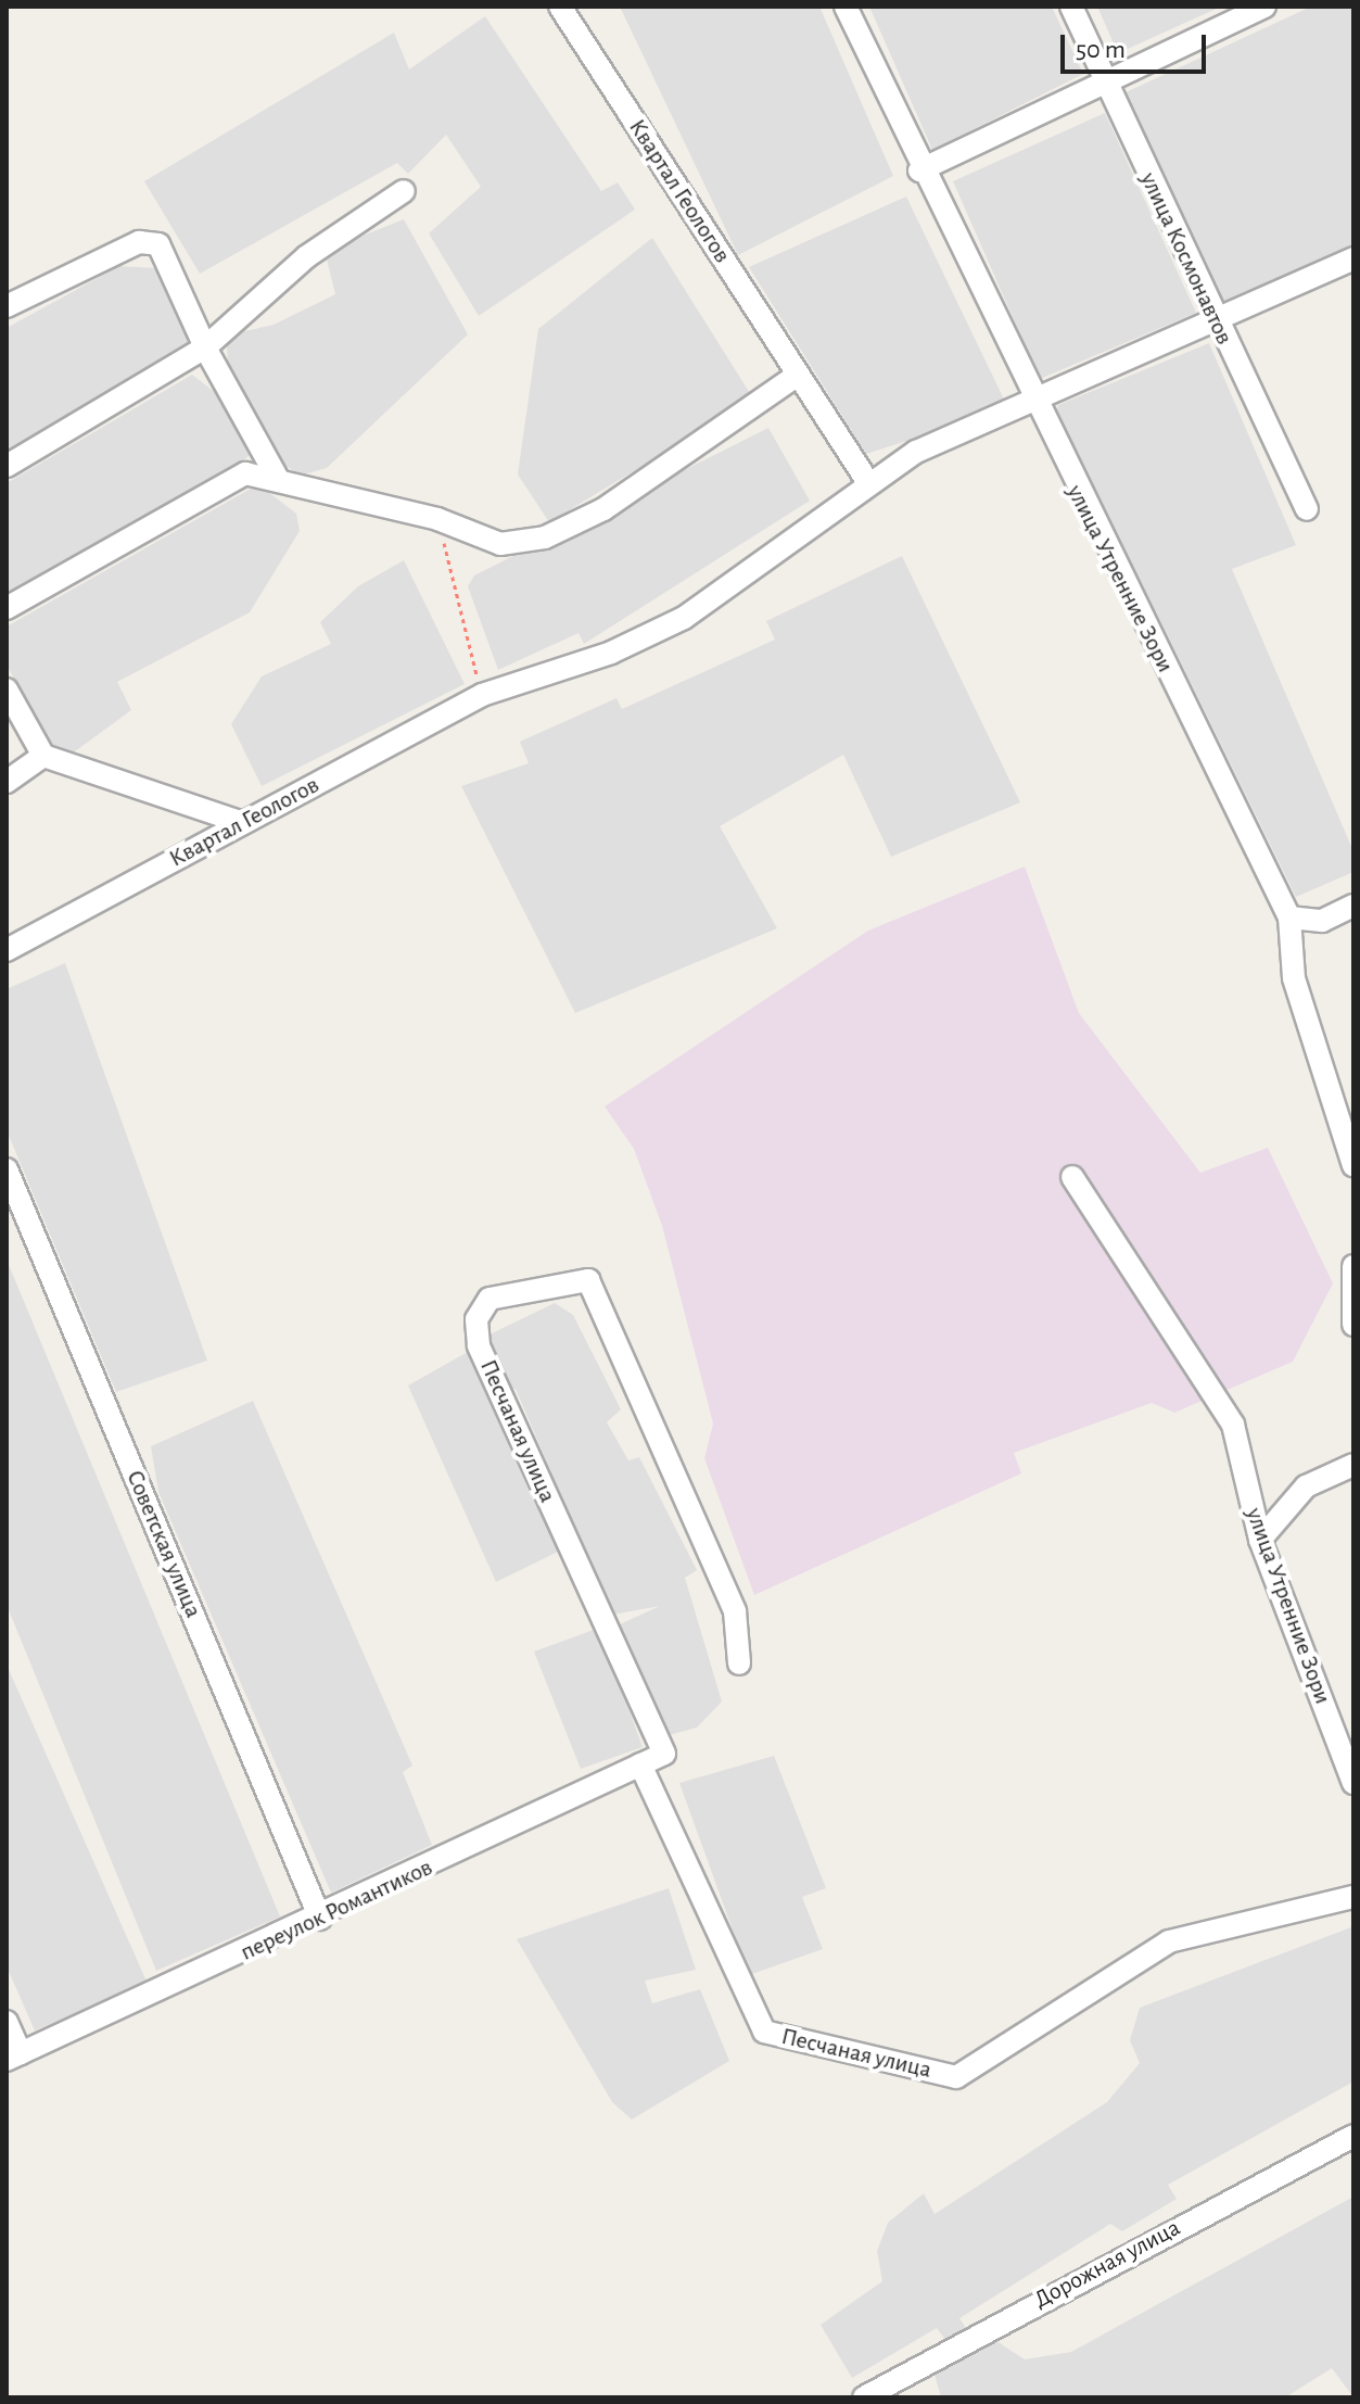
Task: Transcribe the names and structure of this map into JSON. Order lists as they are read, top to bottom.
{
  "streets": {
    "street": [
      "Квартал Геологов",
      "улица Космонавтов",
      "улица Утренние Зори",
      "Песчаная улица",
      "Советская улица",
      "переулок Романтиков",
      "Дорожная улица"
    ]
  },
  "crossings": [
    ["Квартал Геологов", "улица Космонавтов"],
    ["Квартал Геологов", "улица Утренние Зори"],
    ["Песчаная улица", "переулок Романтиков"],
    ["Советская улица", "переулок Романтиков"]
  ],
  "scale_bar": "50 m"
}
